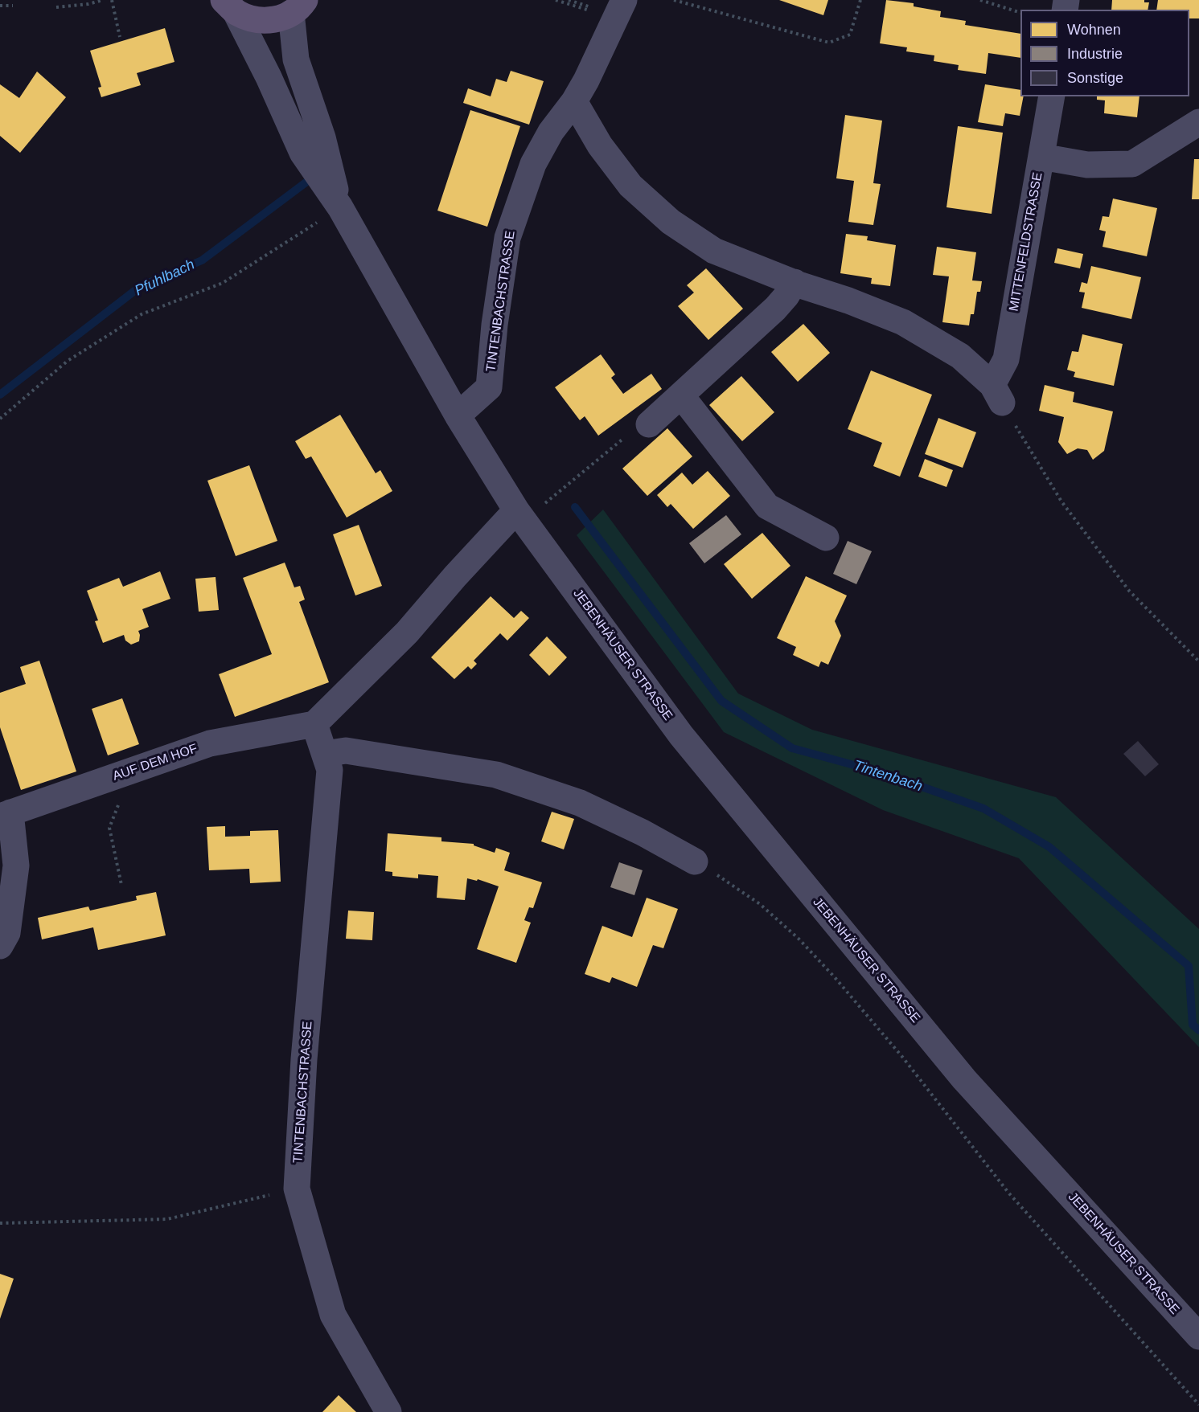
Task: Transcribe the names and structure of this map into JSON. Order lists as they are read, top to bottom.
{
  "streets": {
    "street": [
      "MITTENFELDSTRASSE",
      "TINTENBACHSTRASSE",
      "JEBENHÄUSER STRASSE",
      "AUF DEM HOF"
    ]
  },
  "crossings": [
    ["TINTENBACHSTRASSE", "AUF DEM HOF"]
  ],
  "water": ["Pfuhlbach", "Tintenbach"],
  "legend": ["Wohnen", "Industrie", "Sonstige"]
}
